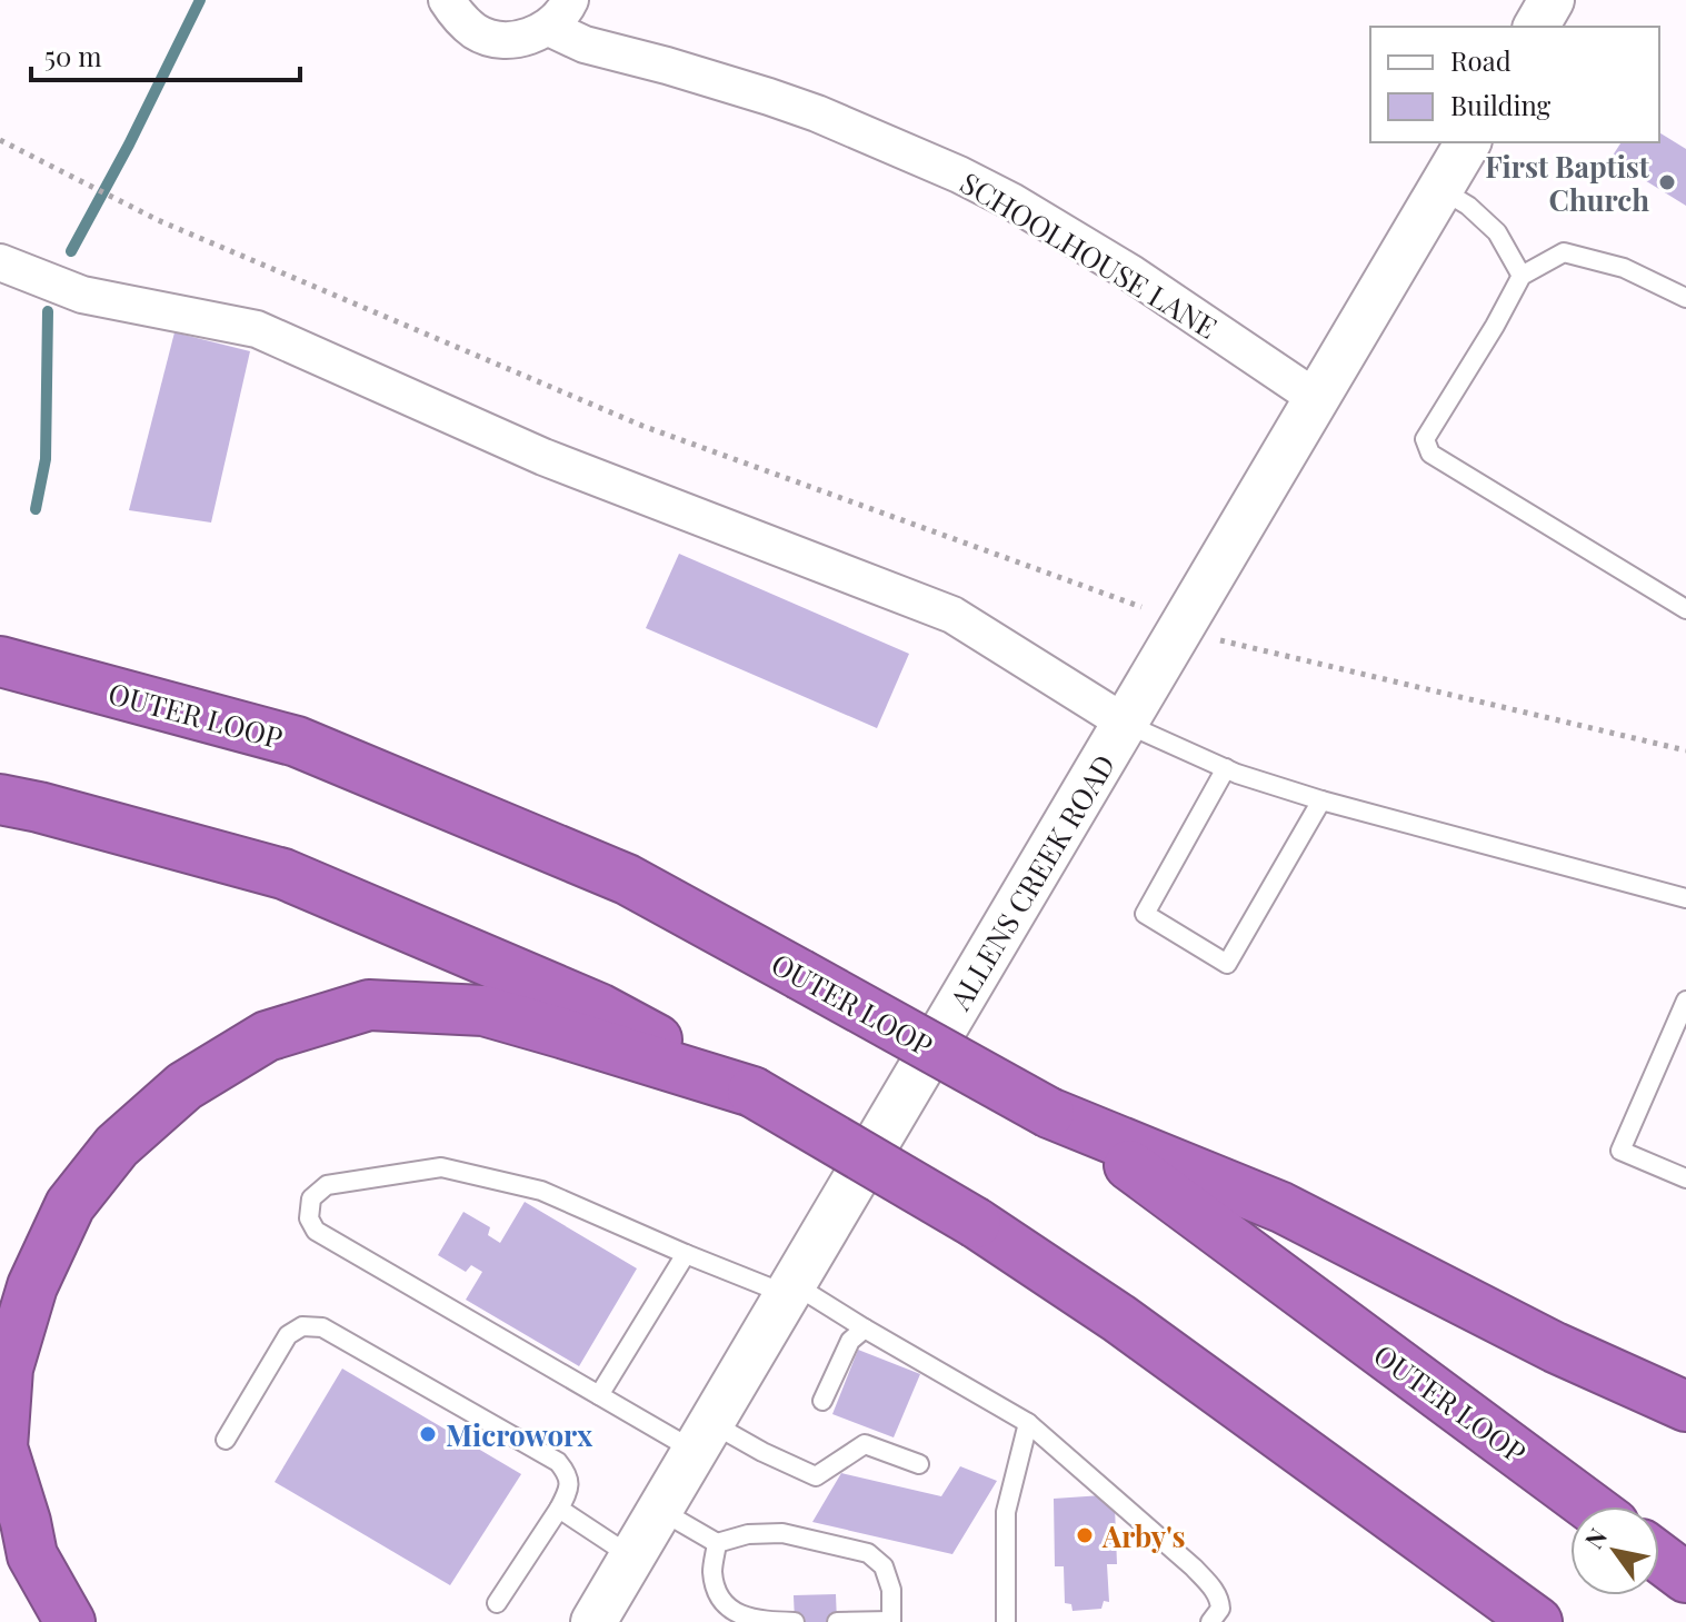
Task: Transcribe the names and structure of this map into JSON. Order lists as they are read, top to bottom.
{
  "streets": {
    "highway": ["OUTER LOOP"],
    "street": ["SCHOOLHOUSE LANE", "ALLENS CREEK ROAD"]
  },
  "crossings": [
    ["SCHOOLHOUSE LANE", "ALLENS CREEK ROAD"]
  ],
  "places": ["First Baptist Church", "Microworx", "Arby's"],
  "legend": ["Road", "Building"],
  "scale_bar": "50 m",
  "north": "top left"
}
